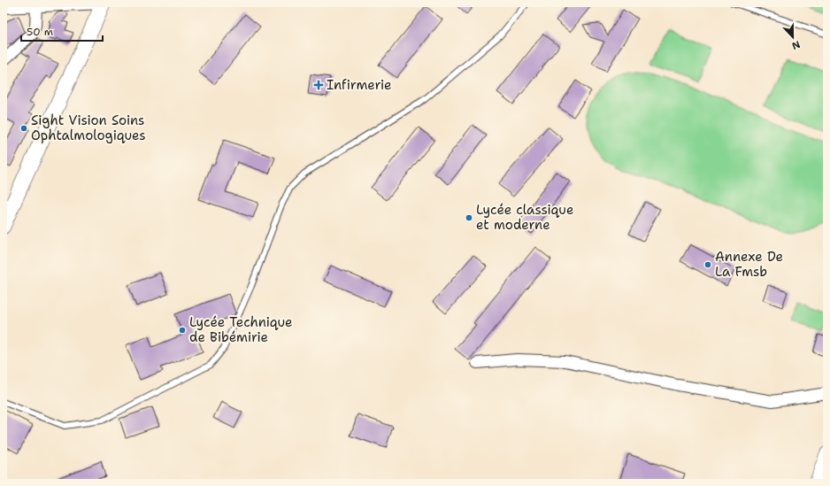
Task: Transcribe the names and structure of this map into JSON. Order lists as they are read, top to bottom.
{
  "places": {
    "health": ["Infirmerie"],
    "other": [
      "Sight Vision Soins Ophtalmologiques",
      "Lycée classique et moderne",
      "Annexe De La Fmsb",
      "Lycée Technique de Bibémirie"
    ]
  },
  "scale_bar": "50 m",
  "north": "bottom"
}
